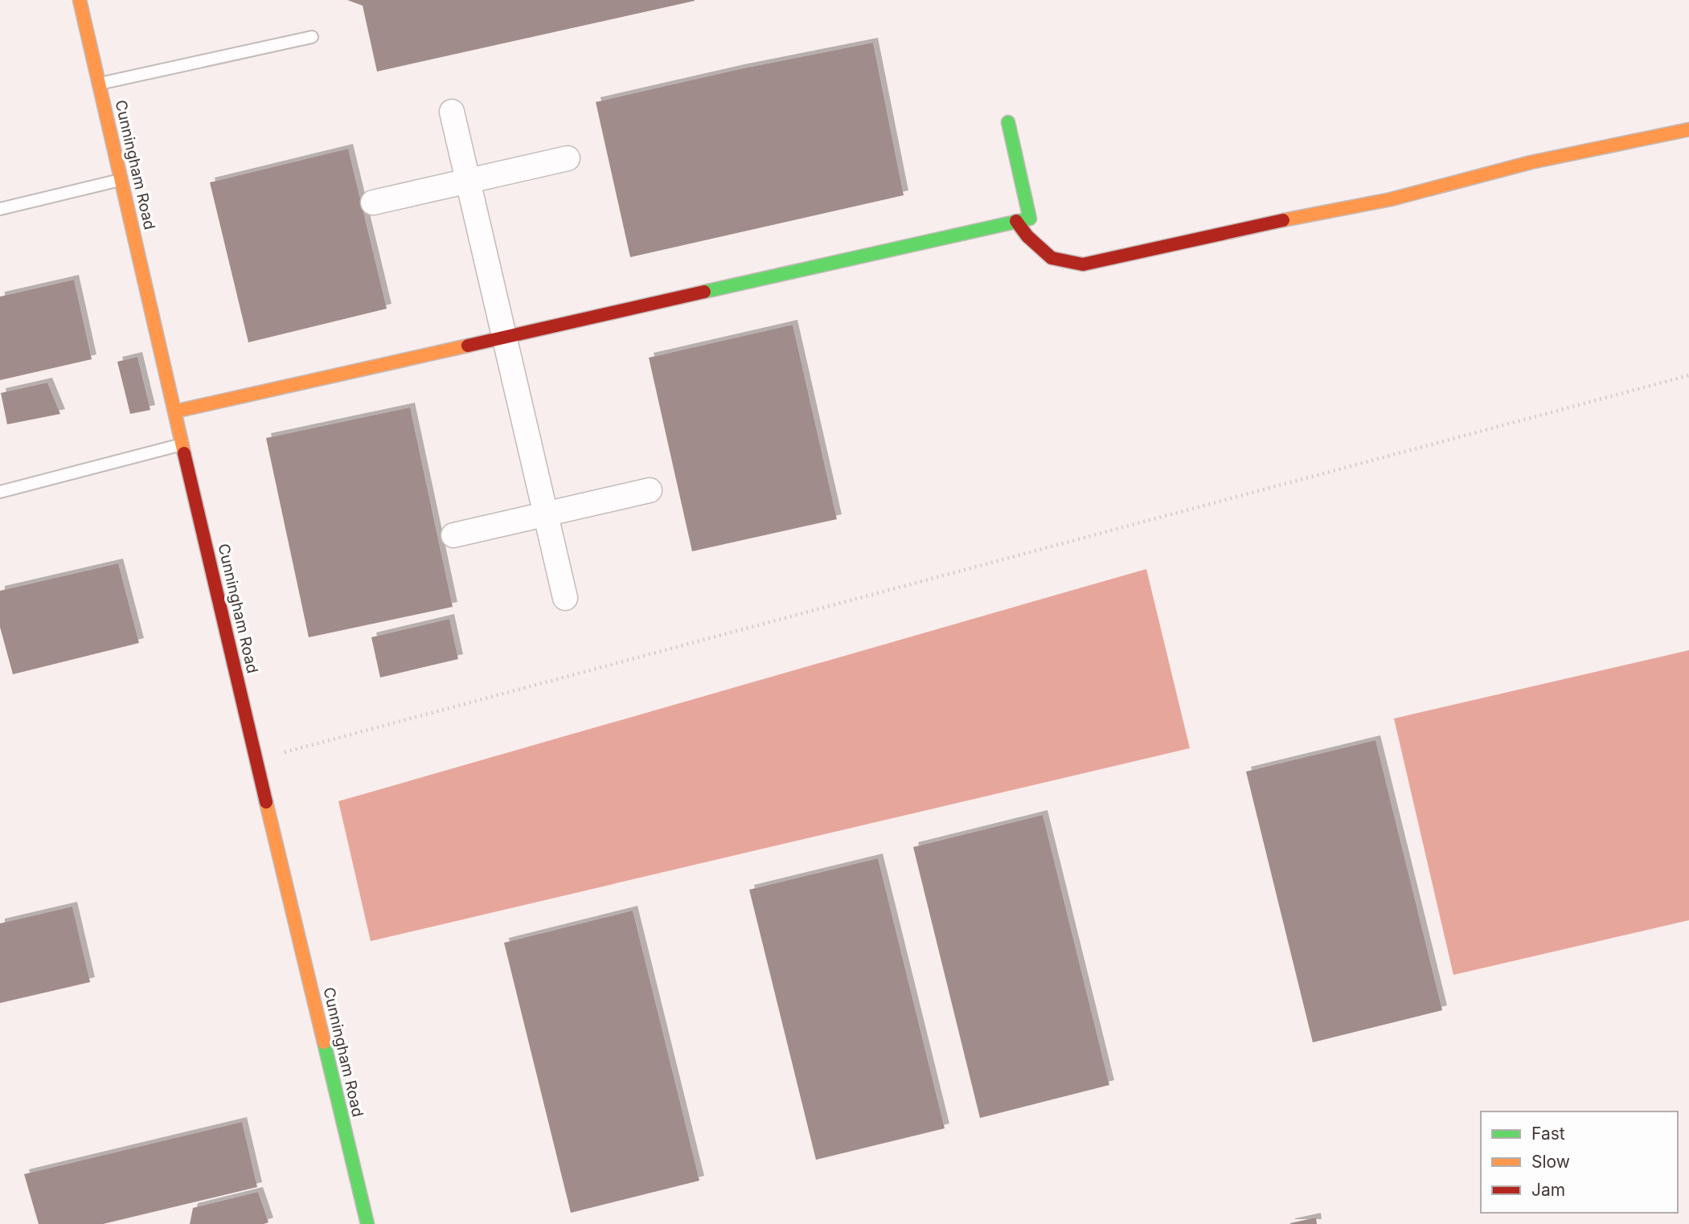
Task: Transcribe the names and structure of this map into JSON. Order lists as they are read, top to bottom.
{
  "streets": {
    "street": ["Cunningham Road"]
  },
  "legend": ["Fast", "Slow", "Jam"]
}
